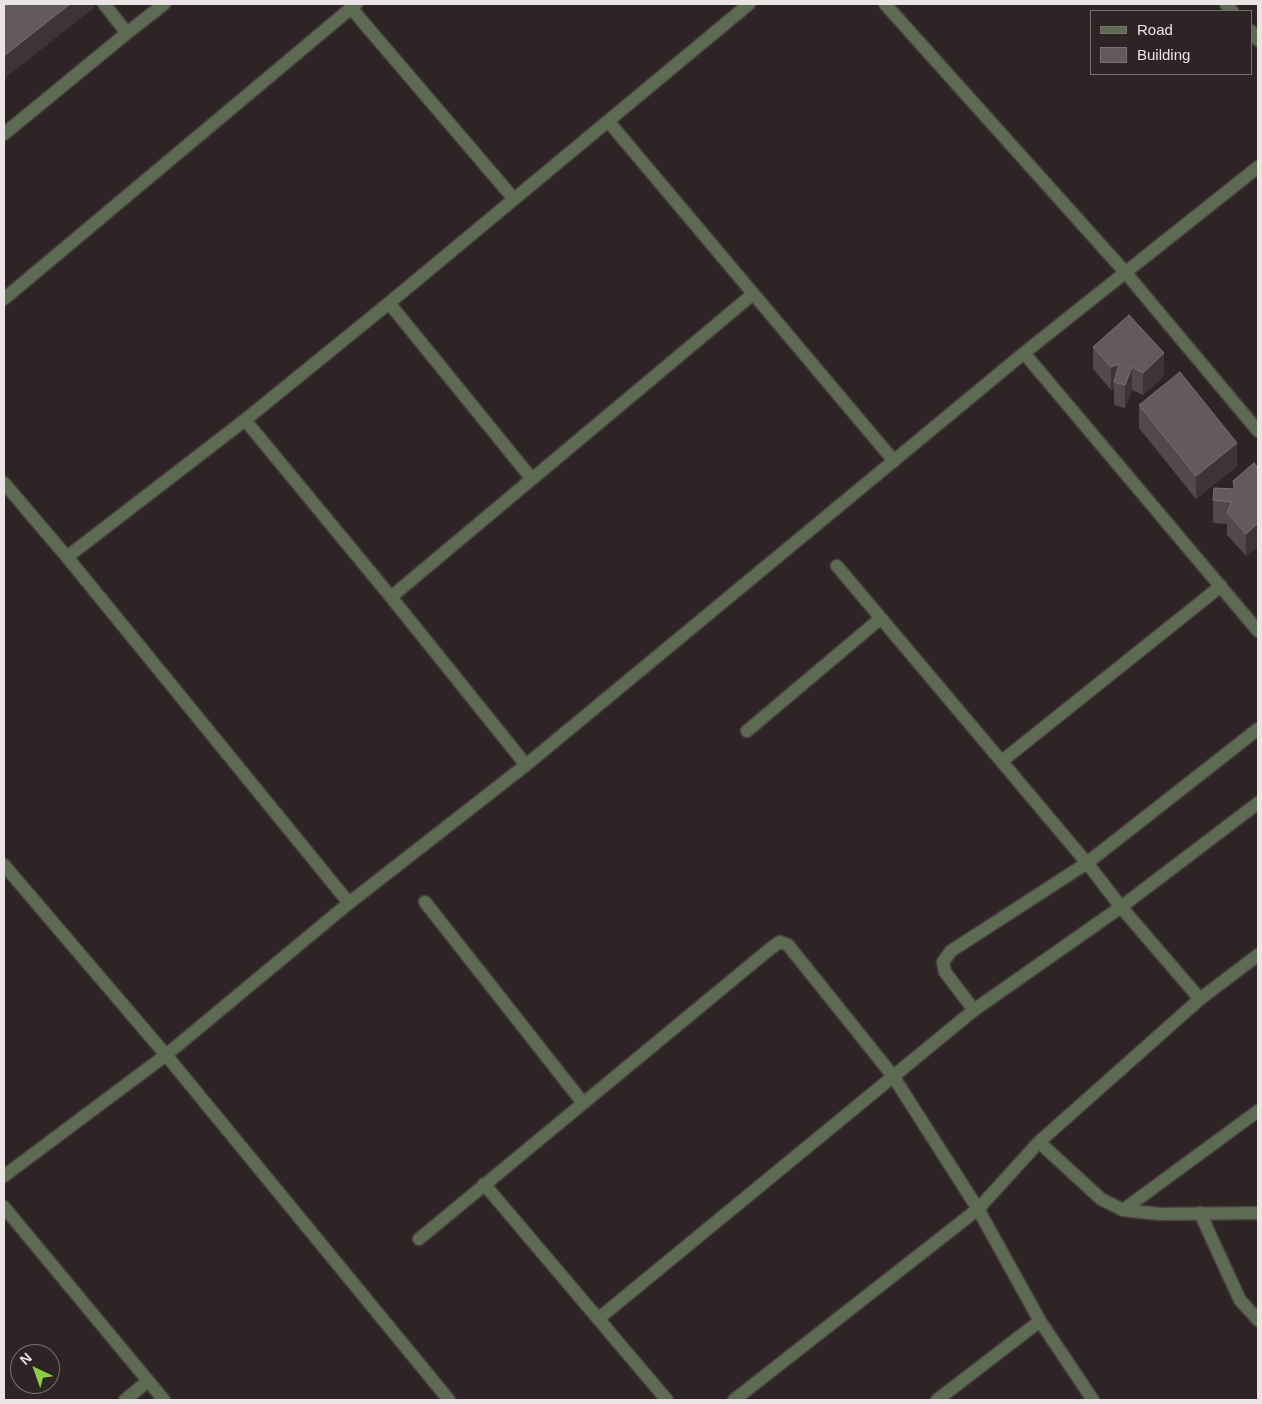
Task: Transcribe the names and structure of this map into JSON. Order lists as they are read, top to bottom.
{
  "legend": ["Road", "Building"],
  "north": "top left"
}
